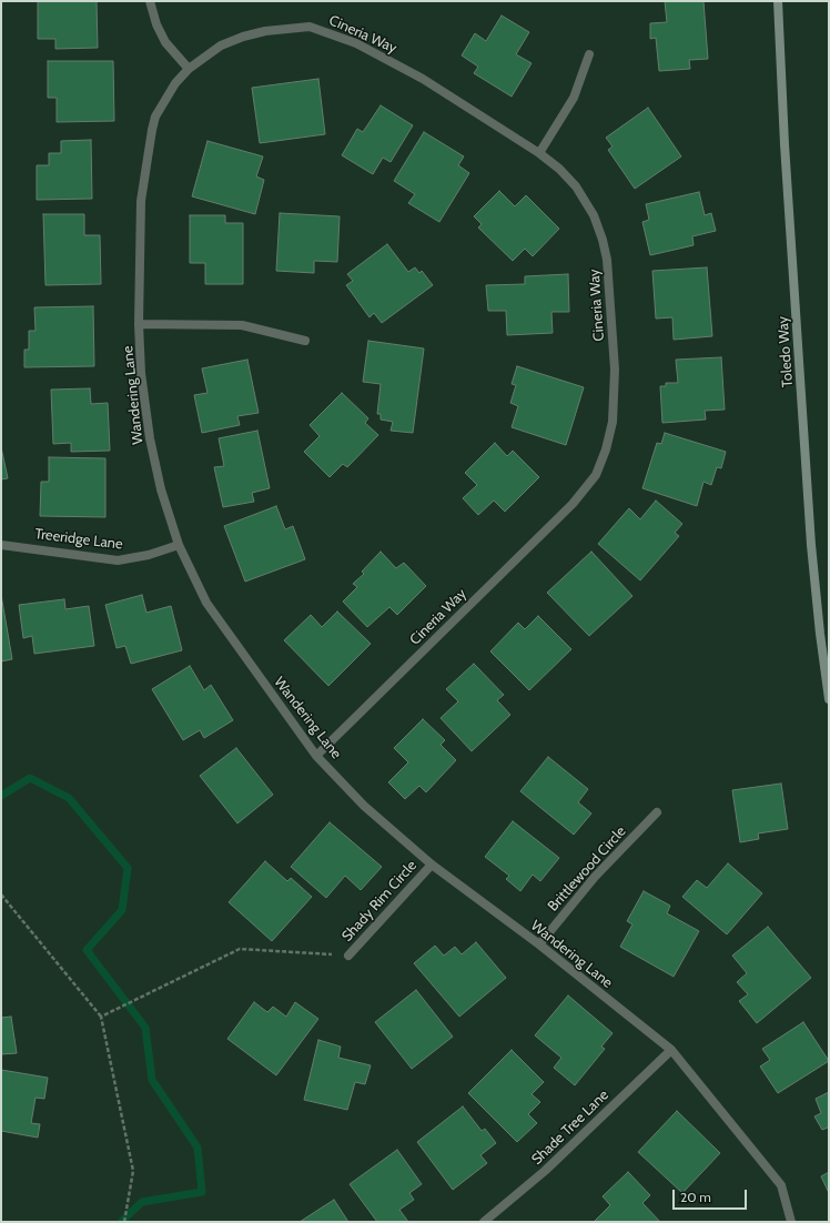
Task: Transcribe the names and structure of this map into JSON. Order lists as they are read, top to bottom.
{
  "streets": {
    "main road": ["Toledo Way"],
    "street": [
      "Cineria Way",
      "Wandering Lane",
      "Treeridge Lane",
      "Brittlewood Circle",
      "Shady Rim Circle",
      "Shade Tree Lane"
    ]
  },
  "crossings": [
    ["Cineria Way", "Wandering Lane"],
    ["Wandering Lane", "Treeridge Lane"],
    ["Wandering Lane", "Brittlewood Circle"],
    ["Wandering Lane", "Shady Rim Circle"],
    ["Wandering Lane", "Shade Tree Lane"]
  ],
  "scale_bar": "20 m"
}
